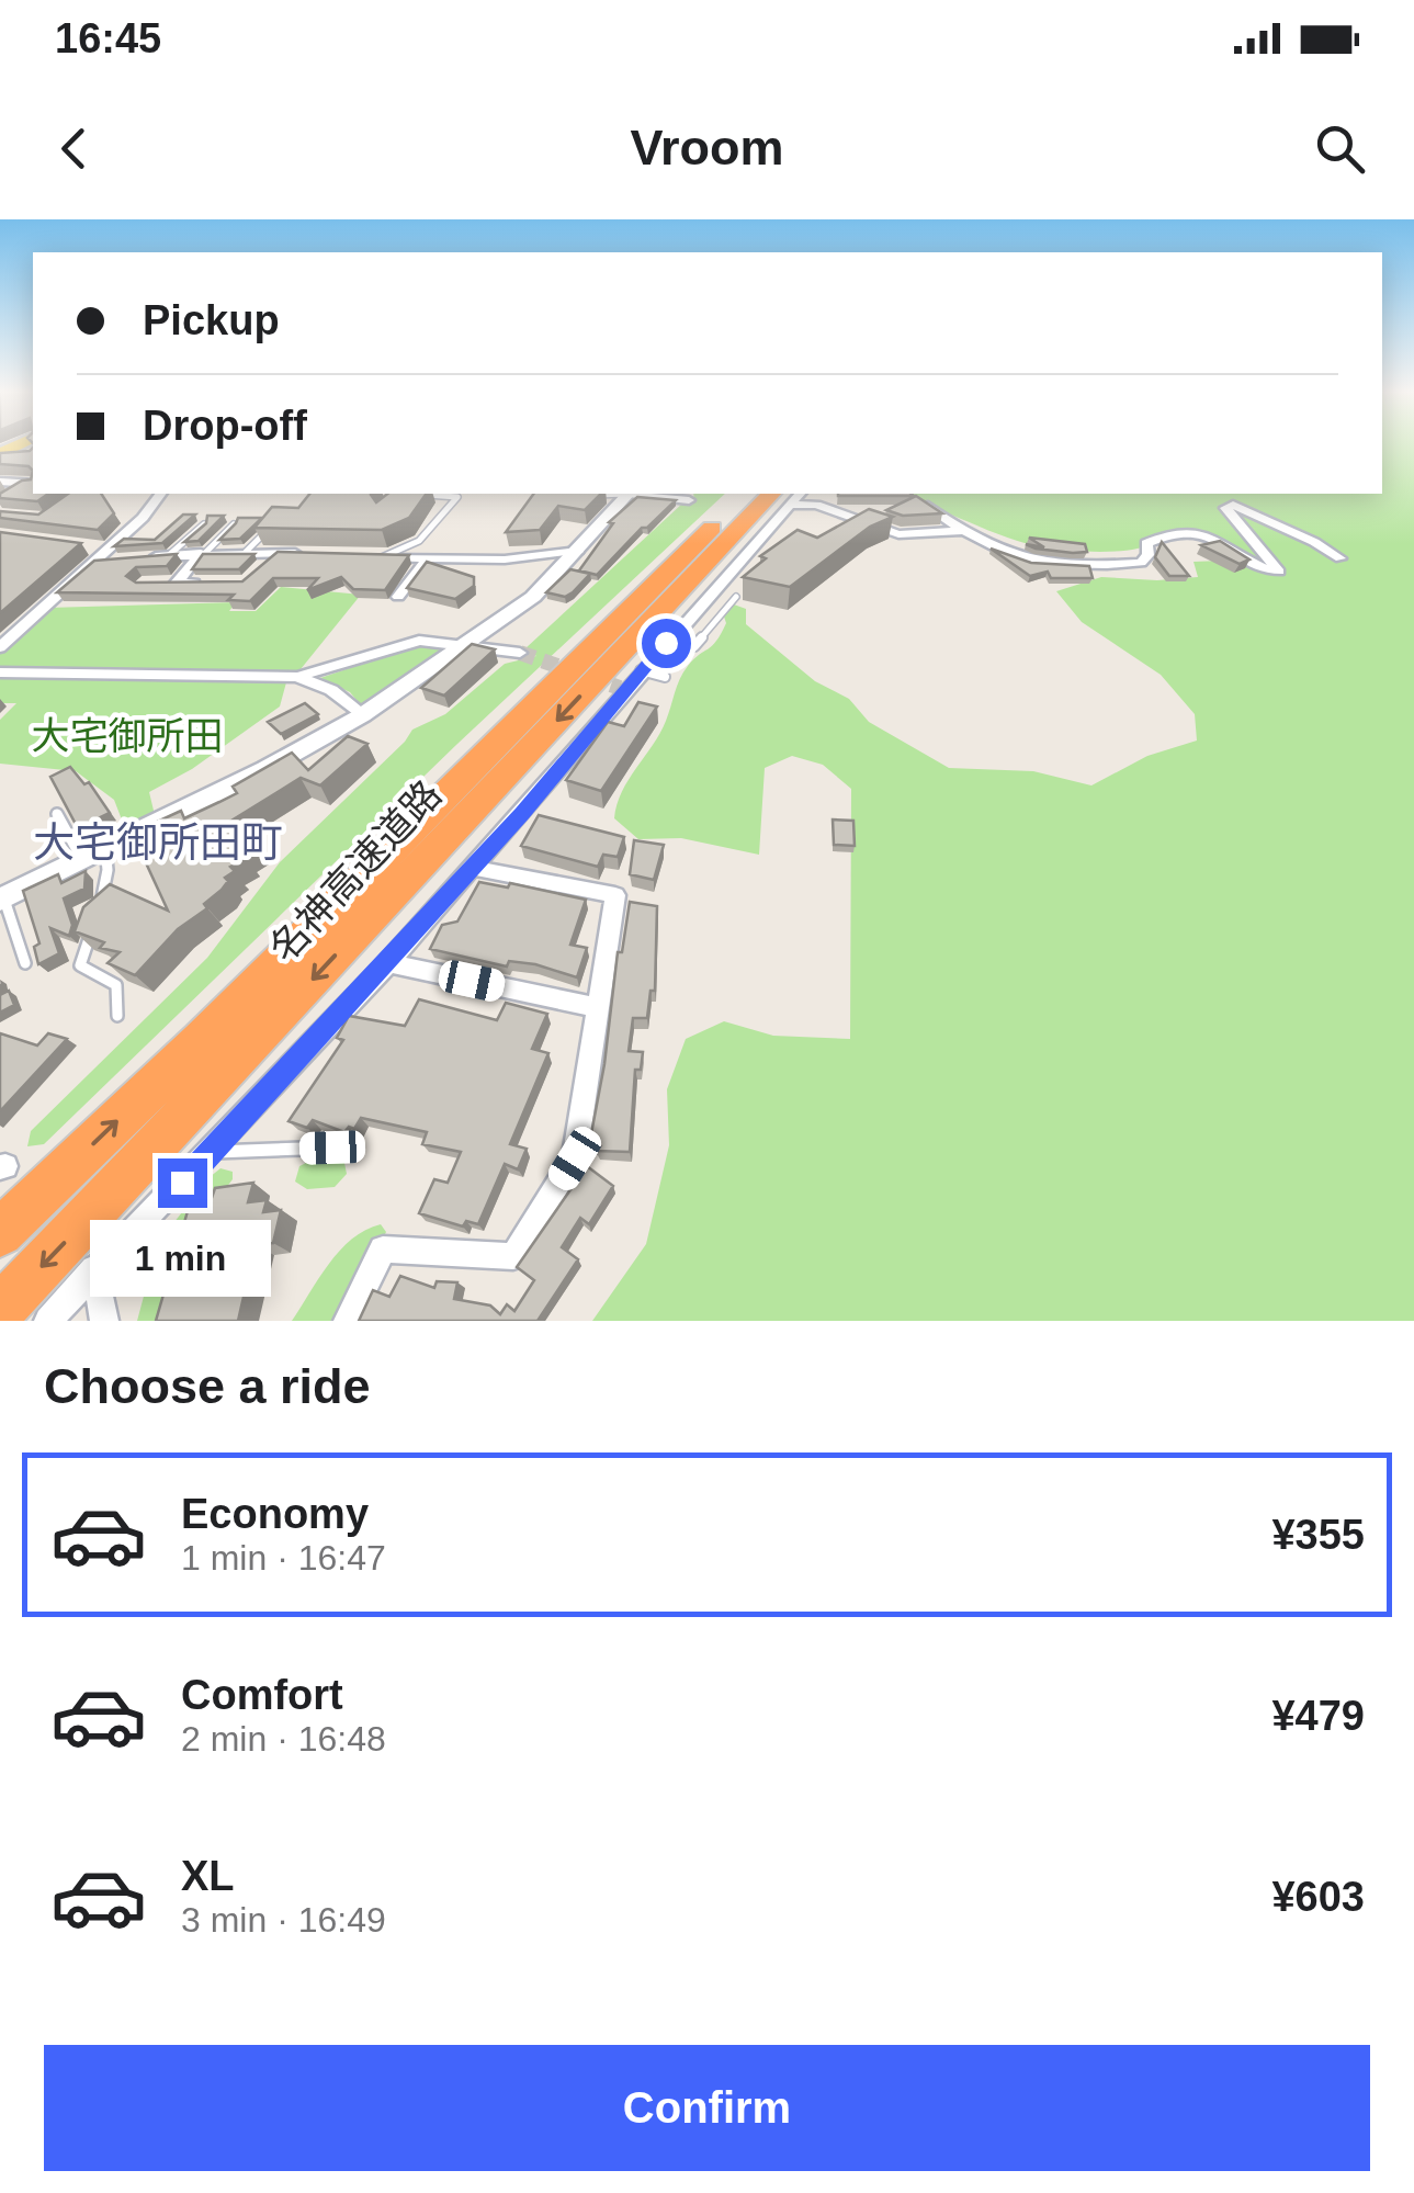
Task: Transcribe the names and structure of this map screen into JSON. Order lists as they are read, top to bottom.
{
  "streets": {
    "highway": ["名神高速道路"]
  },
  "districts": ["大宅御所田町"],
  "parks": ["大宅御所田"],
  "page": {
    "status": "16:45",
    "header": "Vroom",
    "banner": ["Pickup", "Drop-off"],
    "bubble": "1 min",
    "heading": "Choose a ride",
    "list": [
      {
        "name": "Economy",
        "note": "1 min · 16:47",
        "value": "¥355"
      },
      {
        "name": "Comfort",
        "note": "2 min · 16:48",
        "value": "¥479"
      },
      {
        "name": "XL",
        "note": "3 min · 16:49",
        "value": "¥603"
      }
    ],
    "buttons": "Confirm"
  }
}
